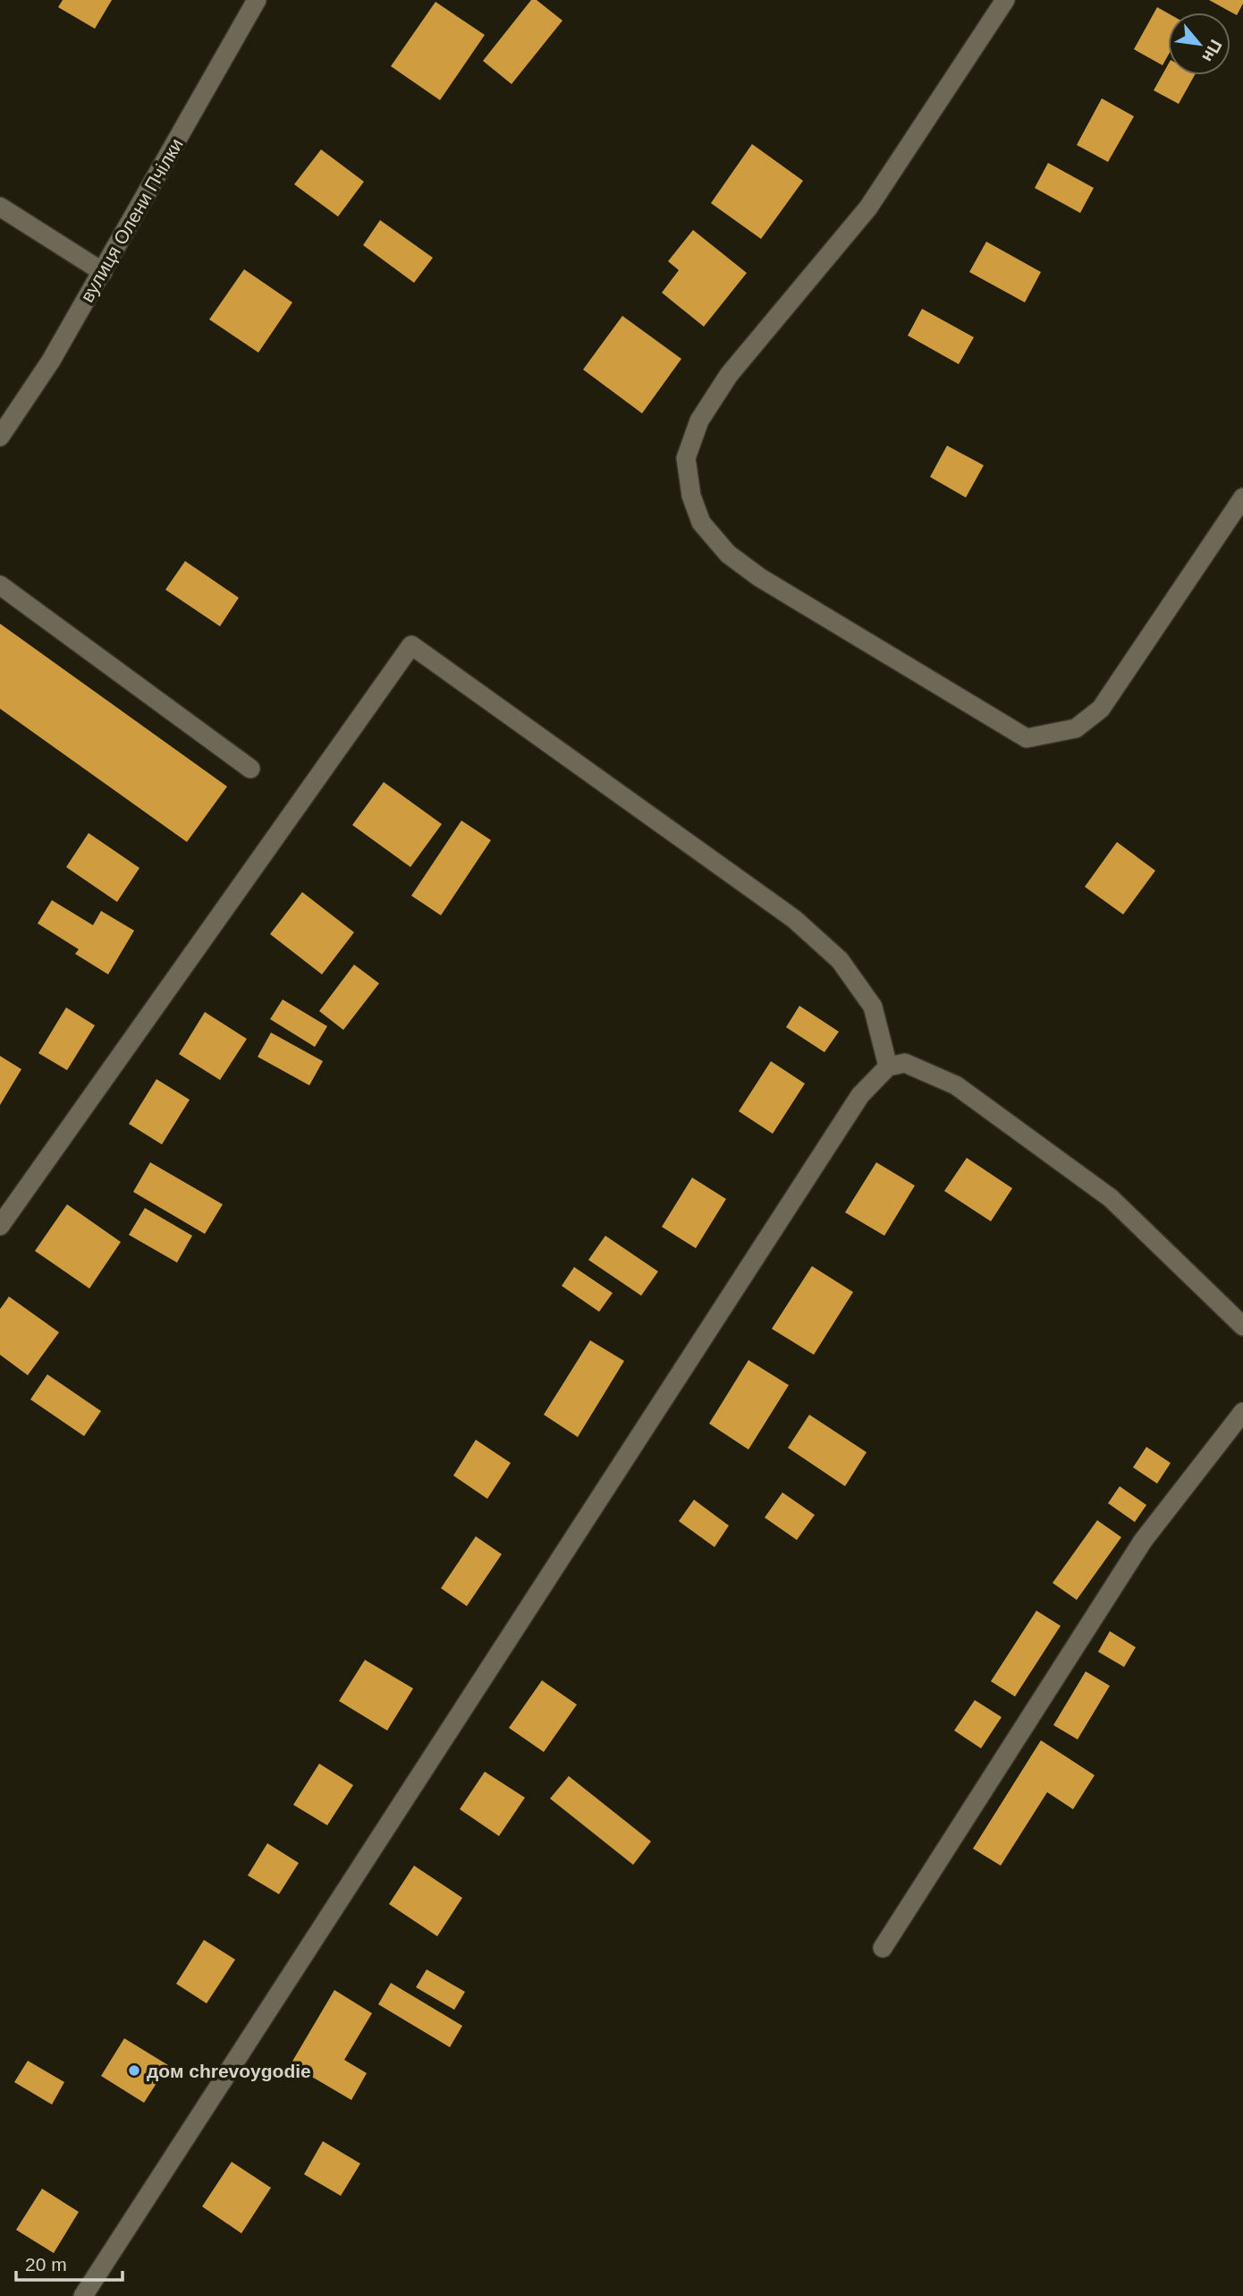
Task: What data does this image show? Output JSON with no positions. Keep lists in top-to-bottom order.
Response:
{
  "streets": {
    "street": ["вулиця Олени Пчілки"]
  },
  "places": ["дом chrevoygodie"],
  "scale_bar": "20 m",
  "north": "bottom right"
}
